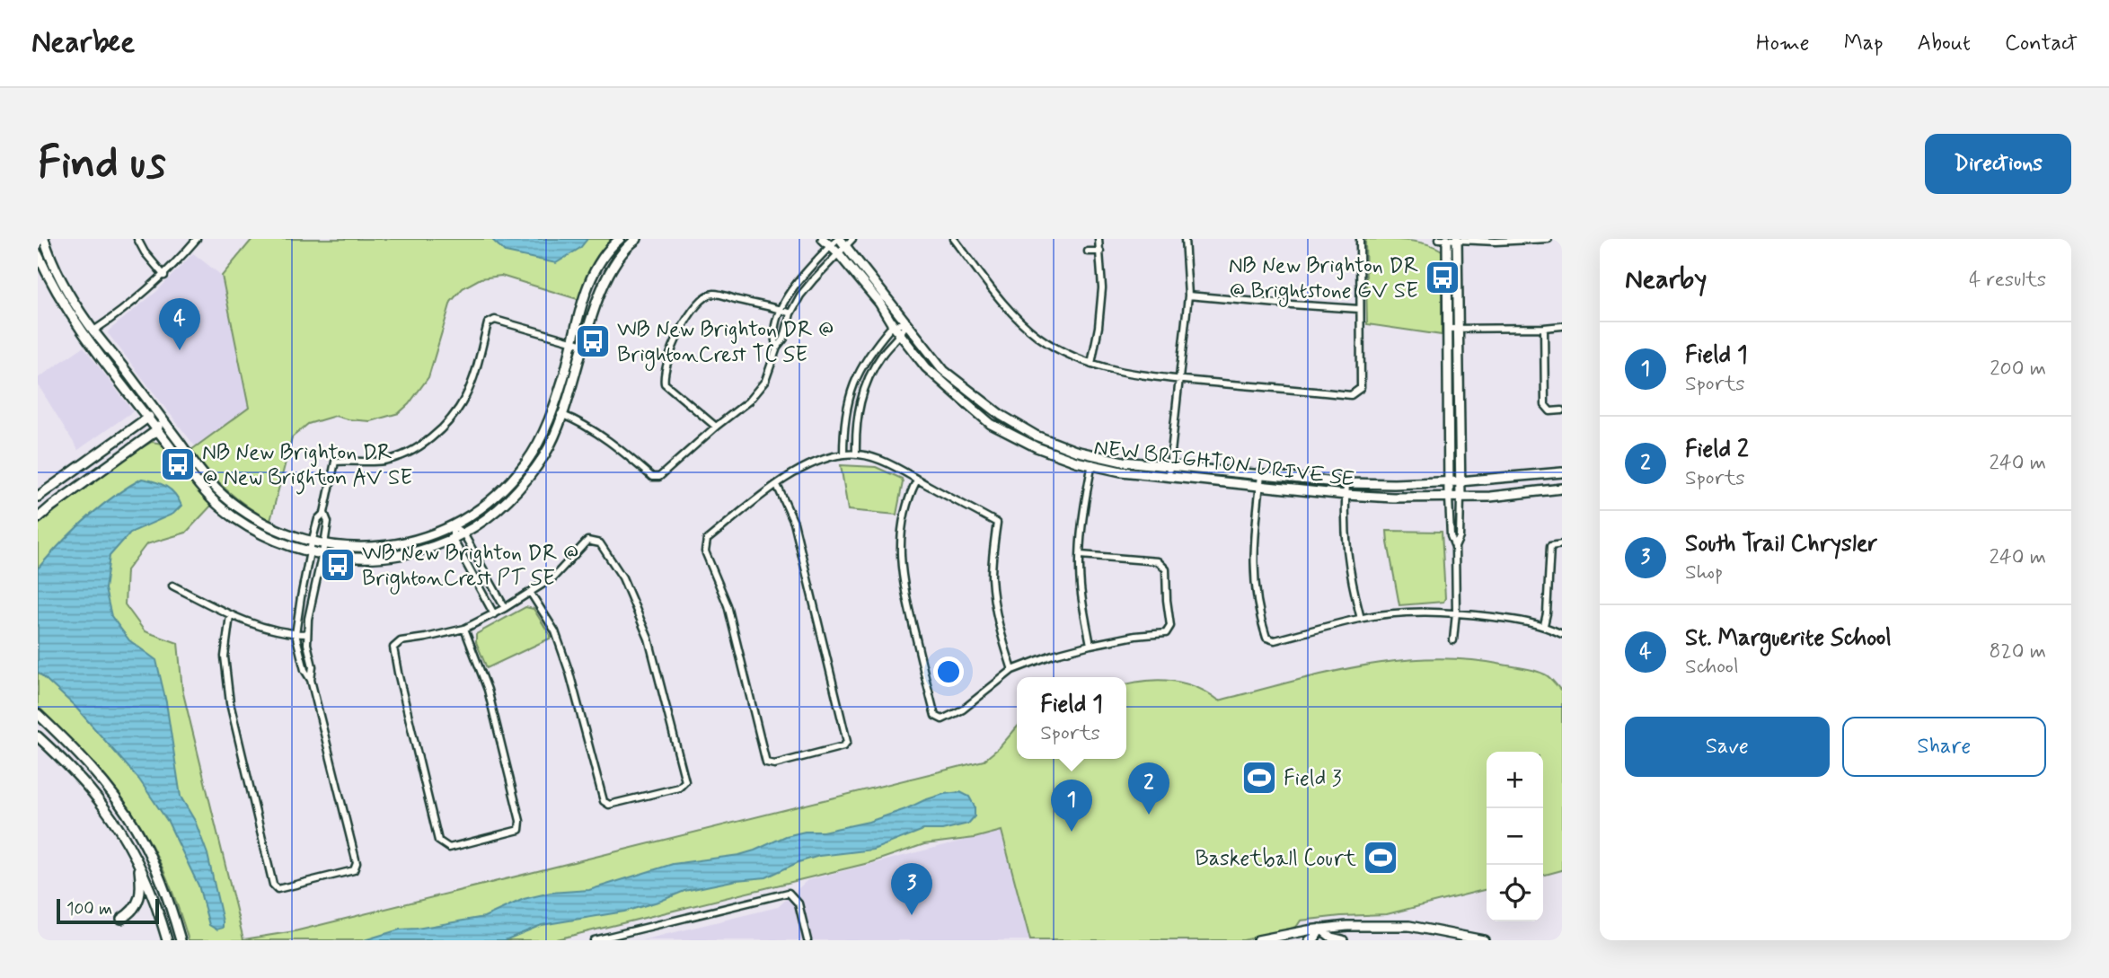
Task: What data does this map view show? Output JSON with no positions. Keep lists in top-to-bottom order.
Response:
{
  "streets": {
    "street": ["NEW BRIGHTON DRIVE SE"]
  },
  "places": {
    "bus stop": [
      "NB New Brighton DR @ Brightstone GV SE",
      "WB New Brighton DR @ BrightonCrest TC SE",
      "NB New Brighton DR @ New Brighton AV SE",
      "WB New Brighton DR @ BrightonCrest PT SE"
    ],
    "sports": ["Field 3", "Basketball Court"]
  },
  "scale_bar": "100 m",
  "page": {
    "header": "Nearbee",
    "nav": [
      "Home",
      "Map",
      "About",
      "Contact"
    ],
    "buttons": [
      "Directions",
      ["Save", "Share"]
    ],
    "title": "Find us",
    "heading": ["Nearby", "4 results"],
    "pins": [
      "4",
      "2",
      "1",
      "3"
    ],
    "list": [
      {
        "mark": "1",
        "name": "Field 1",
        "note": "Sports",
        "value": "200 m"
      },
      {
        "mark": "2",
        "name": "Field 2",
        "note": "Sports",
        "value": "240 m"
      },
      {
        "mark": "3",
        "name": "South Trail Chrysler",
        "note": "Shop",
        "value": "240 m"
      },
      {
        "mark": "4",
        "name": "St. Marguerite School",
        "note": "School",
        "value": "820 m"
      }
    ],
    "popup": ["Field 1", "Sports"],
    "map_buttons": ["+", "−"],
    "scale": "100 m"
  }
}
